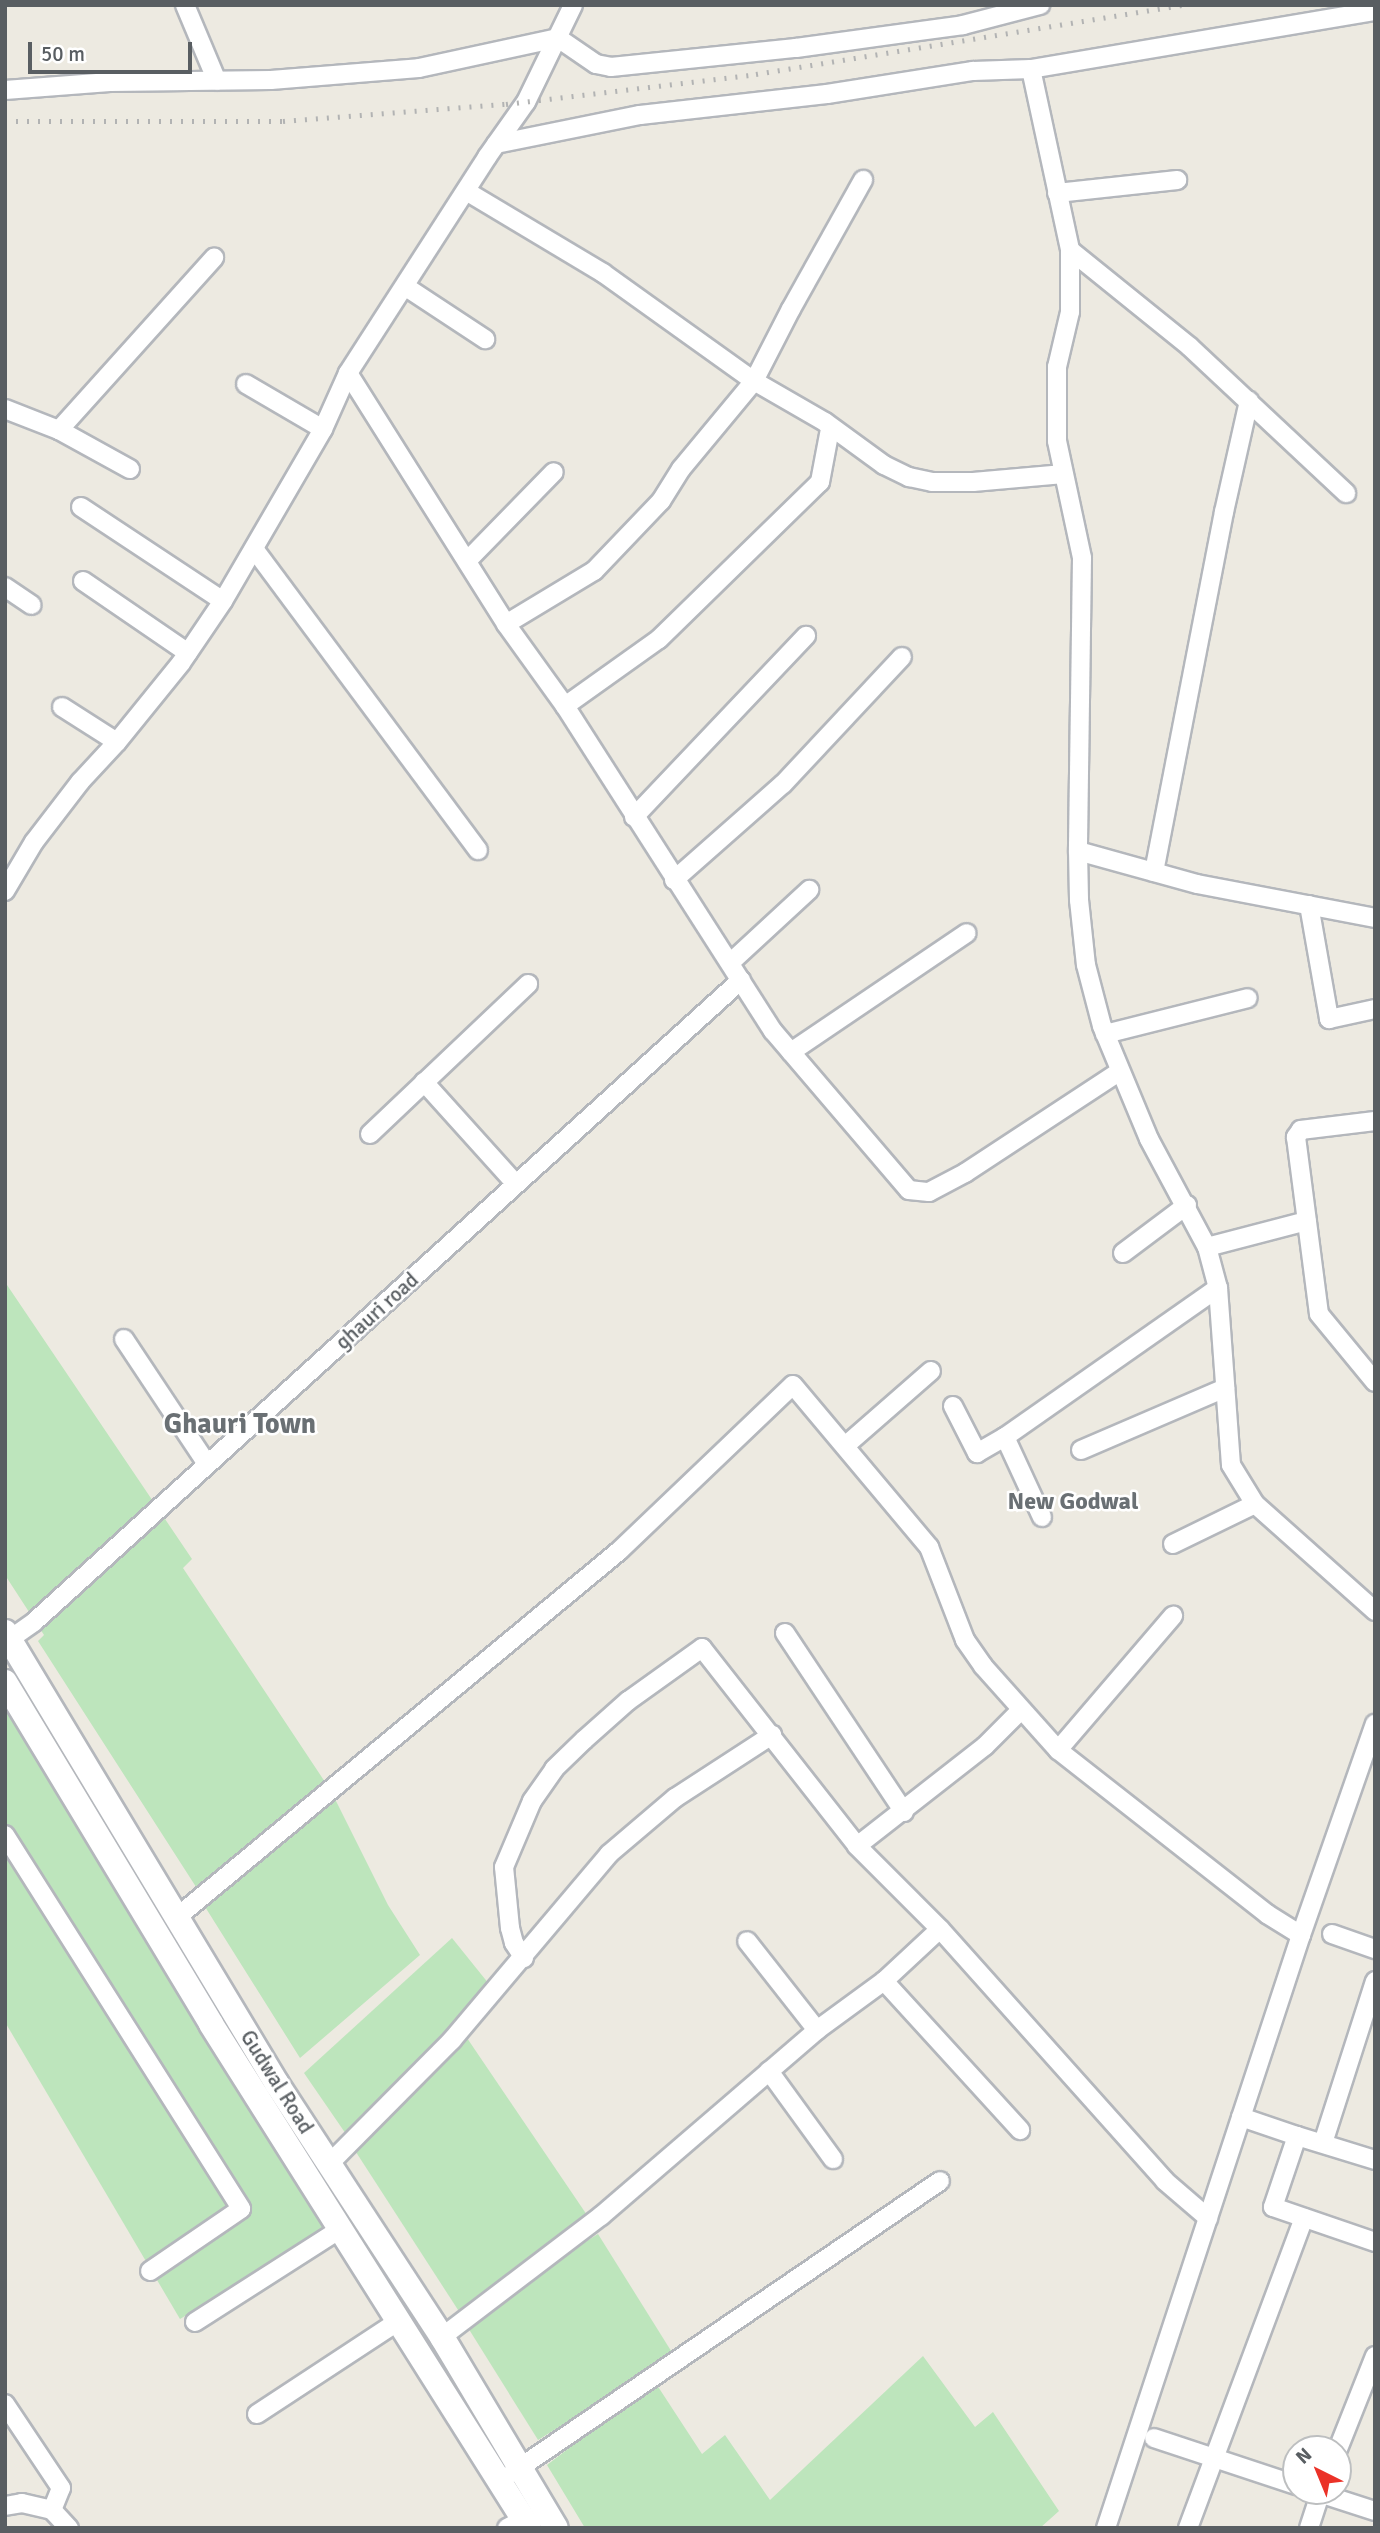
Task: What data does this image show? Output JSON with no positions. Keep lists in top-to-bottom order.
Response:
{
  "streets": {
    "main road": ["Gudwal Road"],
    "street": ["ghauri road"]
  },
  "crossings": [
    ["ghauri road", "Gudwal Road"]
  ],
  "districts": ["Ghauri Town", "New Godwal"],
  "scale_bar": "50 m",
  "north": "top left"
}
